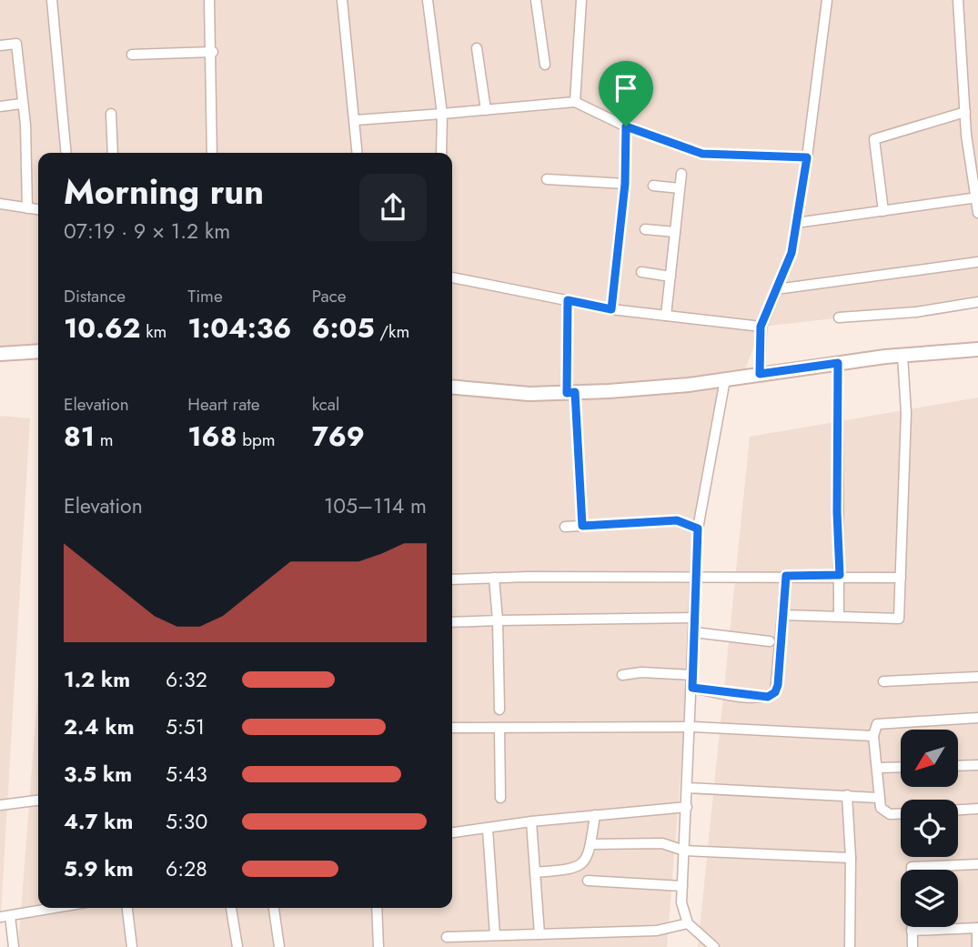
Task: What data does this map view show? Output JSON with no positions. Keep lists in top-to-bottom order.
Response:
{
  "north": "bottom left",
  "page": {
    "heading": ["Morning run", "07:19 · 9 × 1.2 km"],
    "stats": [
      ["Distance", "10.62 km"],
      ["Time", "1:04:36"],
      ["Pace", "6:05 /km"],
      ["Elevation", "81 m"],
      ["Heart rate", "168 bpm"],
      ["kcal", "769"]
    ],
    "chart": ["Elevation", "105–114 m"],
    "list": [
      {
        "name": "1.2 km",
        "note": "6:32"
      },
      {
        "name": "2.4 km",
        "note": "5:51"
      },
      {
        "name": "3.5 km",
        "note": "5:43"
      },
      {
        "name": "4.7 km",
        "note": "5:30"
      },
      {
        "name": "5.9 km",
        "note": "6:28"
      }
    ]
  }
}
